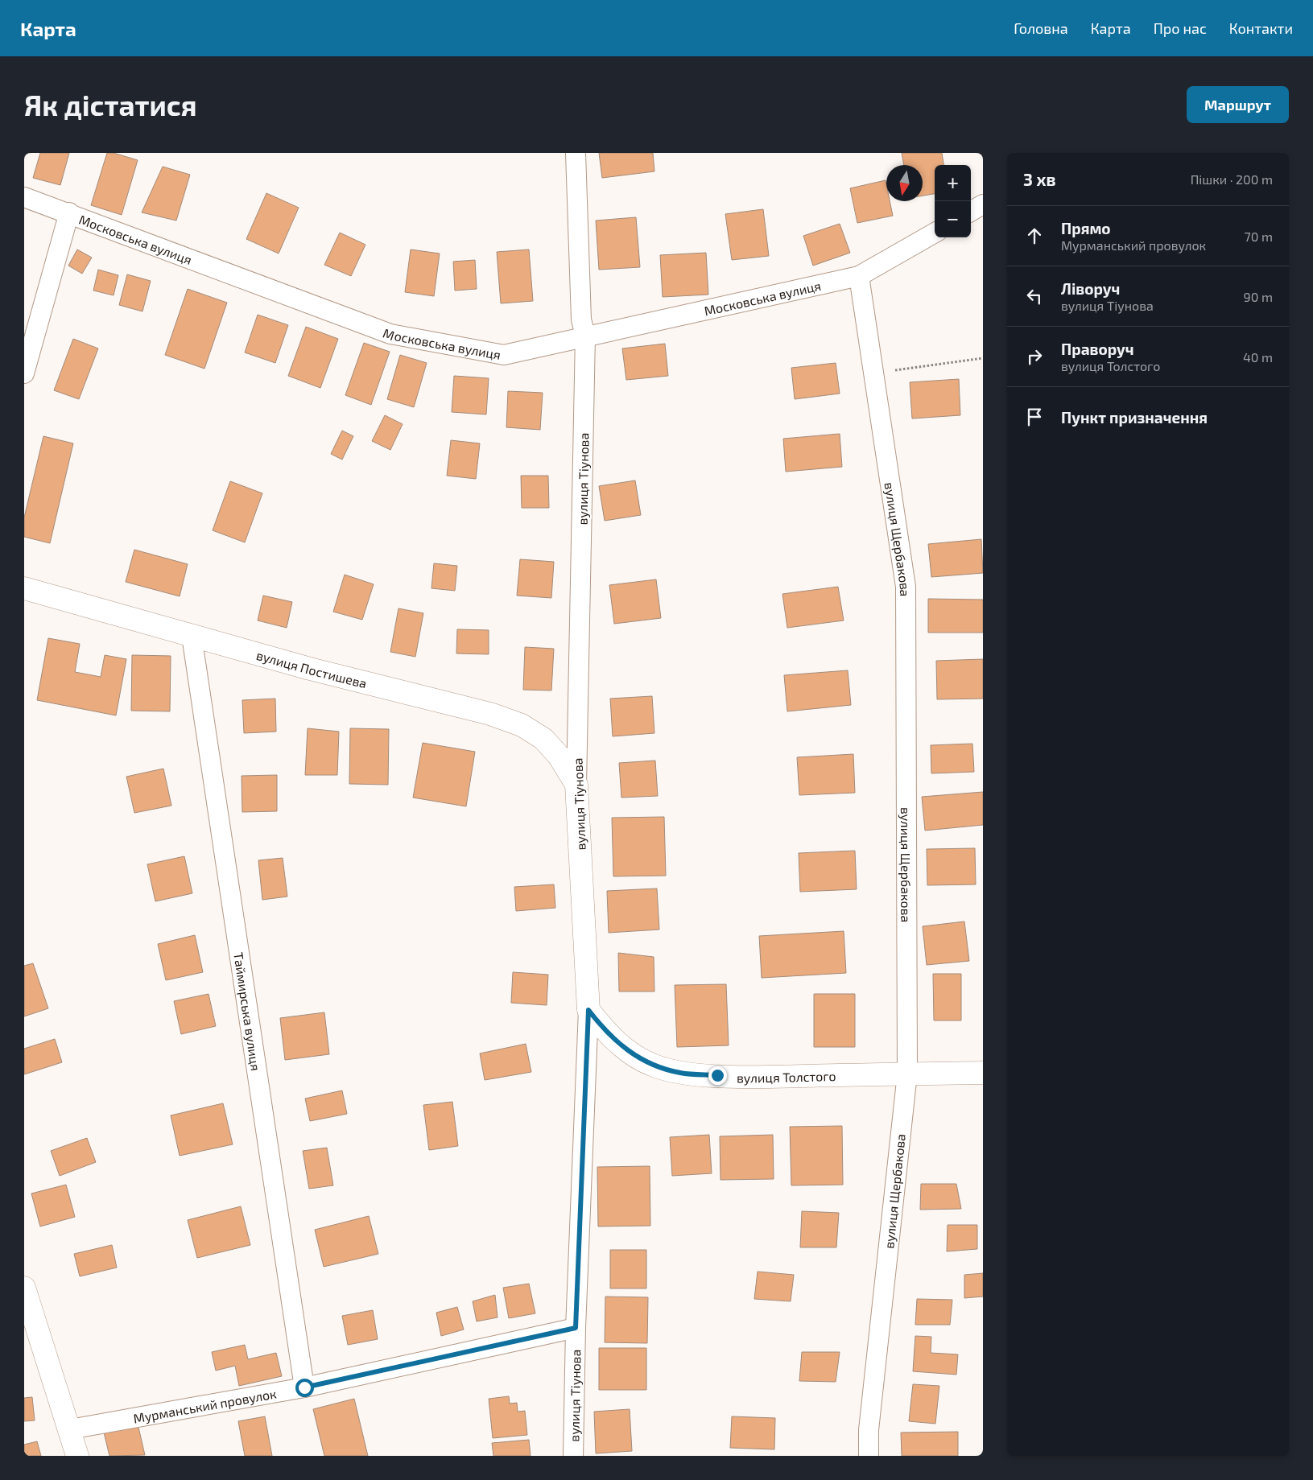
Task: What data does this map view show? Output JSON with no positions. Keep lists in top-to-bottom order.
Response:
{
  "streets": {
    "street": [
      "Московська вулиця",
      "вулиця Тіунова",
      "вулиця Щербакова",
      "вулиця Постишева",
      "Таймирська вулиця",
      "вулиця Толстого",
      "Мурманський провулок"
    ]
  },
  "crossings": [
    ["Московська вулиця", "вулиця Тіунова"],
    ["Московська вулиця", "вулиця Щербакова"],
    ["вулиця Тіунова", "вулиця Постишева"],
    ["вулиця Тіунова", "вулиця Толстого"],
    ["вулиця Тіунова", "Мурманський провулок"],
    ["вулиця Щербакова", "вулиця Толстого"],
    ["вулиця Постишева", "Таймирська вулиця"],
    ["Таймирська вулиця", "Мурманський провулок"]
  ],
  "north": "bottom",
  "page": {
    "header": "Карта",
    "nav": [
      "Головна",
      "Карта",
      "Про нас",
      "Контакти"
    ],
    "buttons": "Маршрут",
    "title": "Як дістатися",
    "heading": ["3 хв", "Пішки · 200 m"],
    "map_buttons": ["+", "−"],
    "list": [
      ["Прямо", "Мурманський провулок", "70 m"],
      ["Ліворуч", "вулиця Тіунова", "90 m"],
      ["Праворуч", "вулиця Толстого", "40 m"],
      "Пункт призначення"
    ]
  }
}
